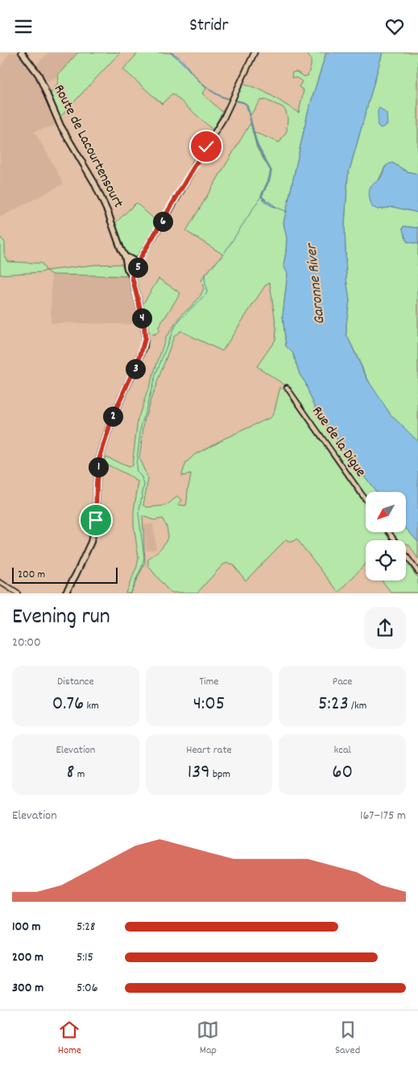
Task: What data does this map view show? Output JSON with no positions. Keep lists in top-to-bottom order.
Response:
{
  "streets": {
    "main road": ["Route de Lacourtensourt"],
    "street": ["Rue de la Digue"]
  },
  "water": ["Garonne River"],
  "scale_bar": "200 m",
  "north": "bottom left",
  "page": {
    "header": "Stridr",
    "pins": [
      "6",
      "5",
      "4",
      "3",
      "2",
      "1"
    ],
    "scale": "200 m",
    "heading": ["Evening run", "20:00"],
    "stats": [
      ["Distance", "0.76 km"],
      ["Time", "4:05"],
      ["Pace", "5:23 /km"],
      ["Elevation", "8 m"],
      ["Heart rate", "139 bpm"],
      ["kcal", "60"]
    ],
    "chart": ["Elevation", "167–175 m"],
    "list": [
      {
        "name": "100 m",
        "note": "5:28"
      },
      {
        "name": "200 m",
        "note": "5:15"
      },
      {
        "name": "300 m",
        "note": "5:06"
      }
    ],
    "tabs": ["Home", "Map", "Saved"]
  }
}
